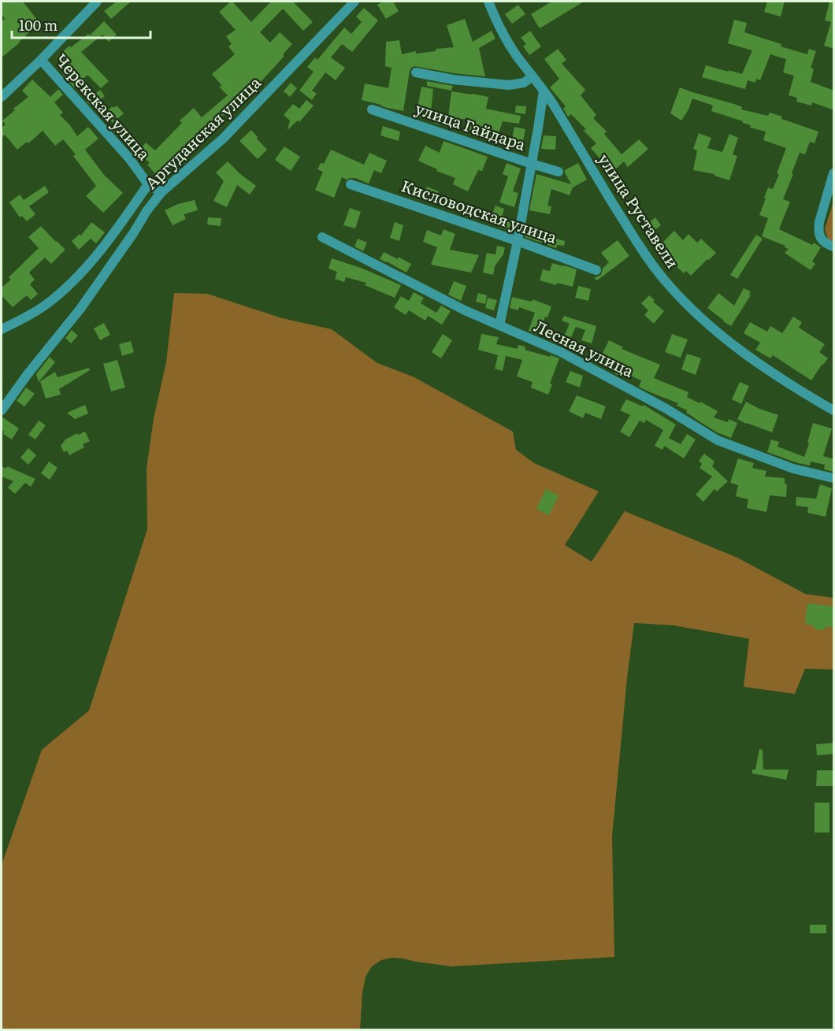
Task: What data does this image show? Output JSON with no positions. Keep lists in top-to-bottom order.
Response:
{
  "streets": {
    "street": [
      "Черекская улица",
      "улица Гайдара",
      "Аргуданская улица",
      "улица Руставели",
      "Кисловодская улица",
      "Лесная улица"
    ]
  },
  "crossings": [
    ["Черекская улица", "Аргуданская улица"]
  ],
  "scale_bar": "100 m"
}
